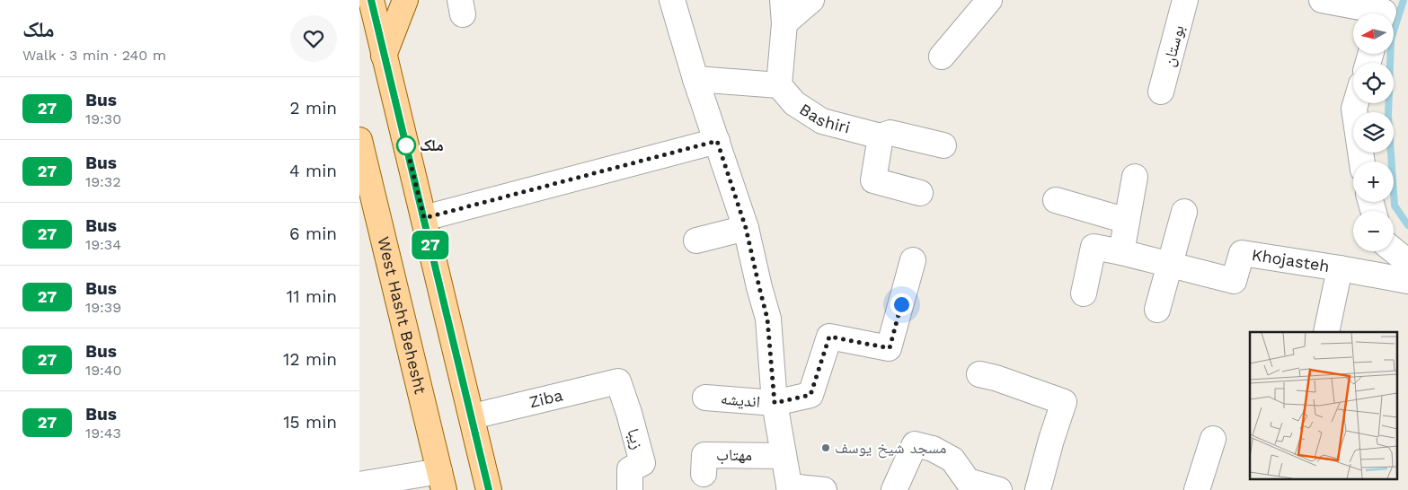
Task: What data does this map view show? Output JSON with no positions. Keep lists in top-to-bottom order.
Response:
{
  "streets": {
    "main road": ["West Hasht Behesht"],
    "street": [
      "بوستان",
      "Bashiri",
      "Khojasteh",
      "Ziba",
      "اندیشه",
      "مهتاب"
    ]
  },
  "places": ["ملک", "مسجد شیخ یوسف"],
  "lines": ["bus line 27"],
  "north": "left",
  "page": {
    "heading": ["ملک", "Walk · 3 min · 240 m"],
    "on_map": "27",
    "map_buttons": ["+", "−"],
    "list": [
      {
        "mark": "27",
        "name": "Bus",
        "note": "19:30",
        "value": "2 min"
      },
      {
        "mark": "27",
        "name": "Bus",
        "note": "19:32",
        "value": "4 min"
      },
      {
        "mark": "27",
        "name": "Bus",
        "note": "19:34",
        "value": "6 min"
      },
      {
        "mark": "27",
        "name": "Bus",
        "note": "19:39",
        "value": "11 min"
      },
      {
        "mark": "27",
        "name": "Bus",
        "note": "19:40",
        "value": "12 min"
      },
      {
        "mark": "27",
        "name": "Bus",
        "note": "19:43",
        "value": "15 min"
      }
    ]
  }
}
